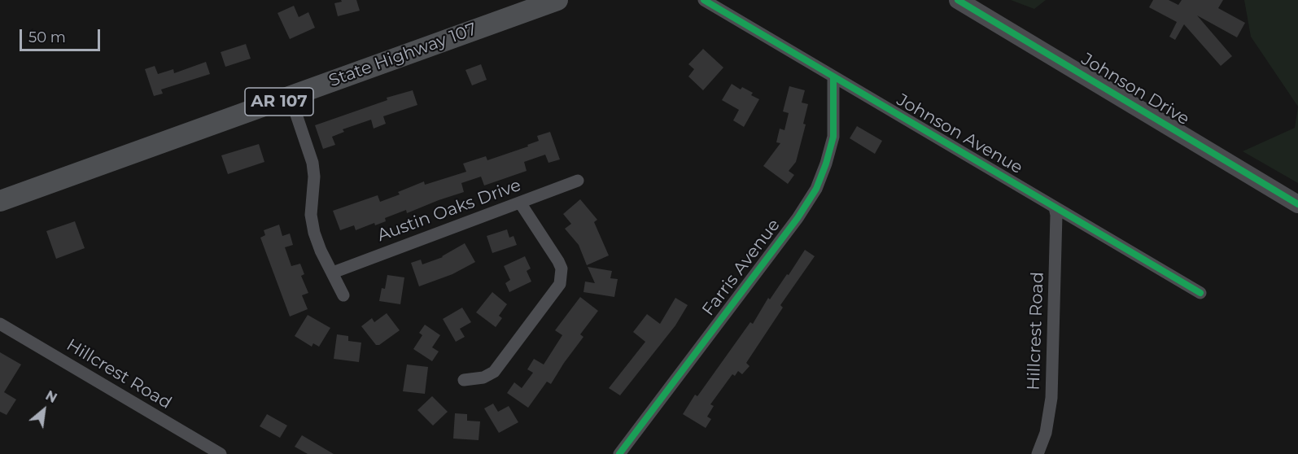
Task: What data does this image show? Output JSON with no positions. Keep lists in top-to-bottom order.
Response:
{
  "streets": {
    "main road": ["State Highway 107", "AR 107"],
    "street": [
      "Johnson Drive",
      "Johnson Avenue",
      "Austin Oaks Drive",
      "Farris Avenue",
      "Hillcrest Road"
    ]
  },
  "crossings": [
    ["Johnson Avenue", "Farris Avenue"],
    ["Johnson Avenue", "Hillcrest Road"]
  ],
  "scale_bar": "50 m",
  "north": "top right"
}
